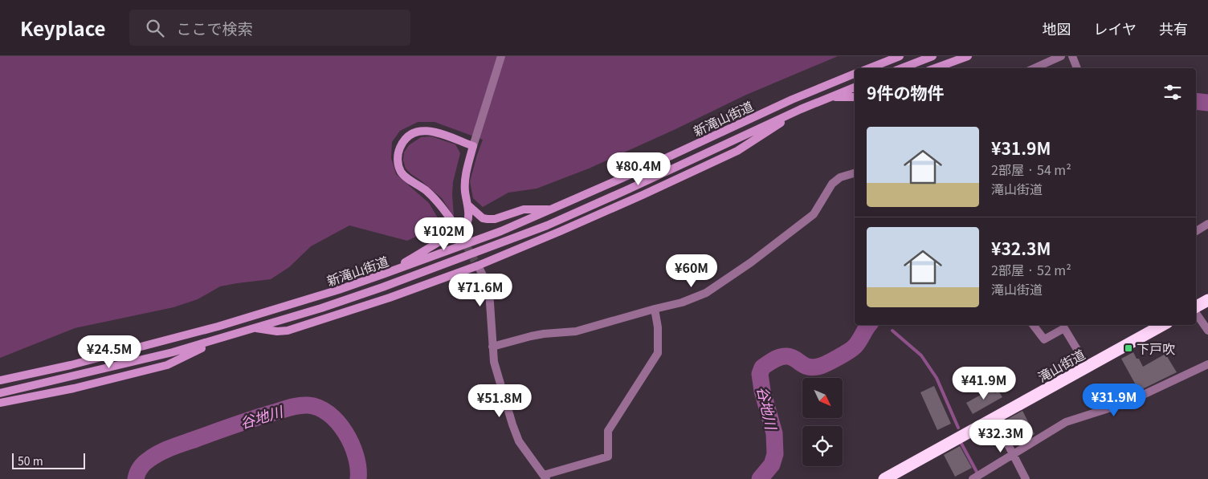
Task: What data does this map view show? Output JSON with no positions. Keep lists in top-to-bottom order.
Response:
{
  "streets": {
    "highway": ["滝山街道"],
    "main road": ["新滝山街道"]
  },
  "water": ["谷地川"],
  "places": {
    "transit": ["下戸吹"]
  },
  "scale_bar": "50 m",
  "north": "bottom right",
  "page": {
    "header": "Keyplace",
    "search": "ここで検索",
    "nav": ["地図", "レイヤ", "共有"],
    "heading": "9件の物件",
    "list": [
      {
        "name": "¥31.9M",
        "note": "2部屋 · 54 m² · 滝山街道"
      },
      {
        "name": "¥32.3M",
        "note": "2部屋 · 52 m² · 滝山街道"
      }
    ],
    "price": [
      "¥80.4M",
      "¥102M",
      "¥60M",
      "¥71.6M",
      "¥24.5M",
      "¥41.9M",
      "¥31.9M",
      "¥51.8M",
      "¥32.3M"
    ],
    "scale": "50 m"
  }
}
